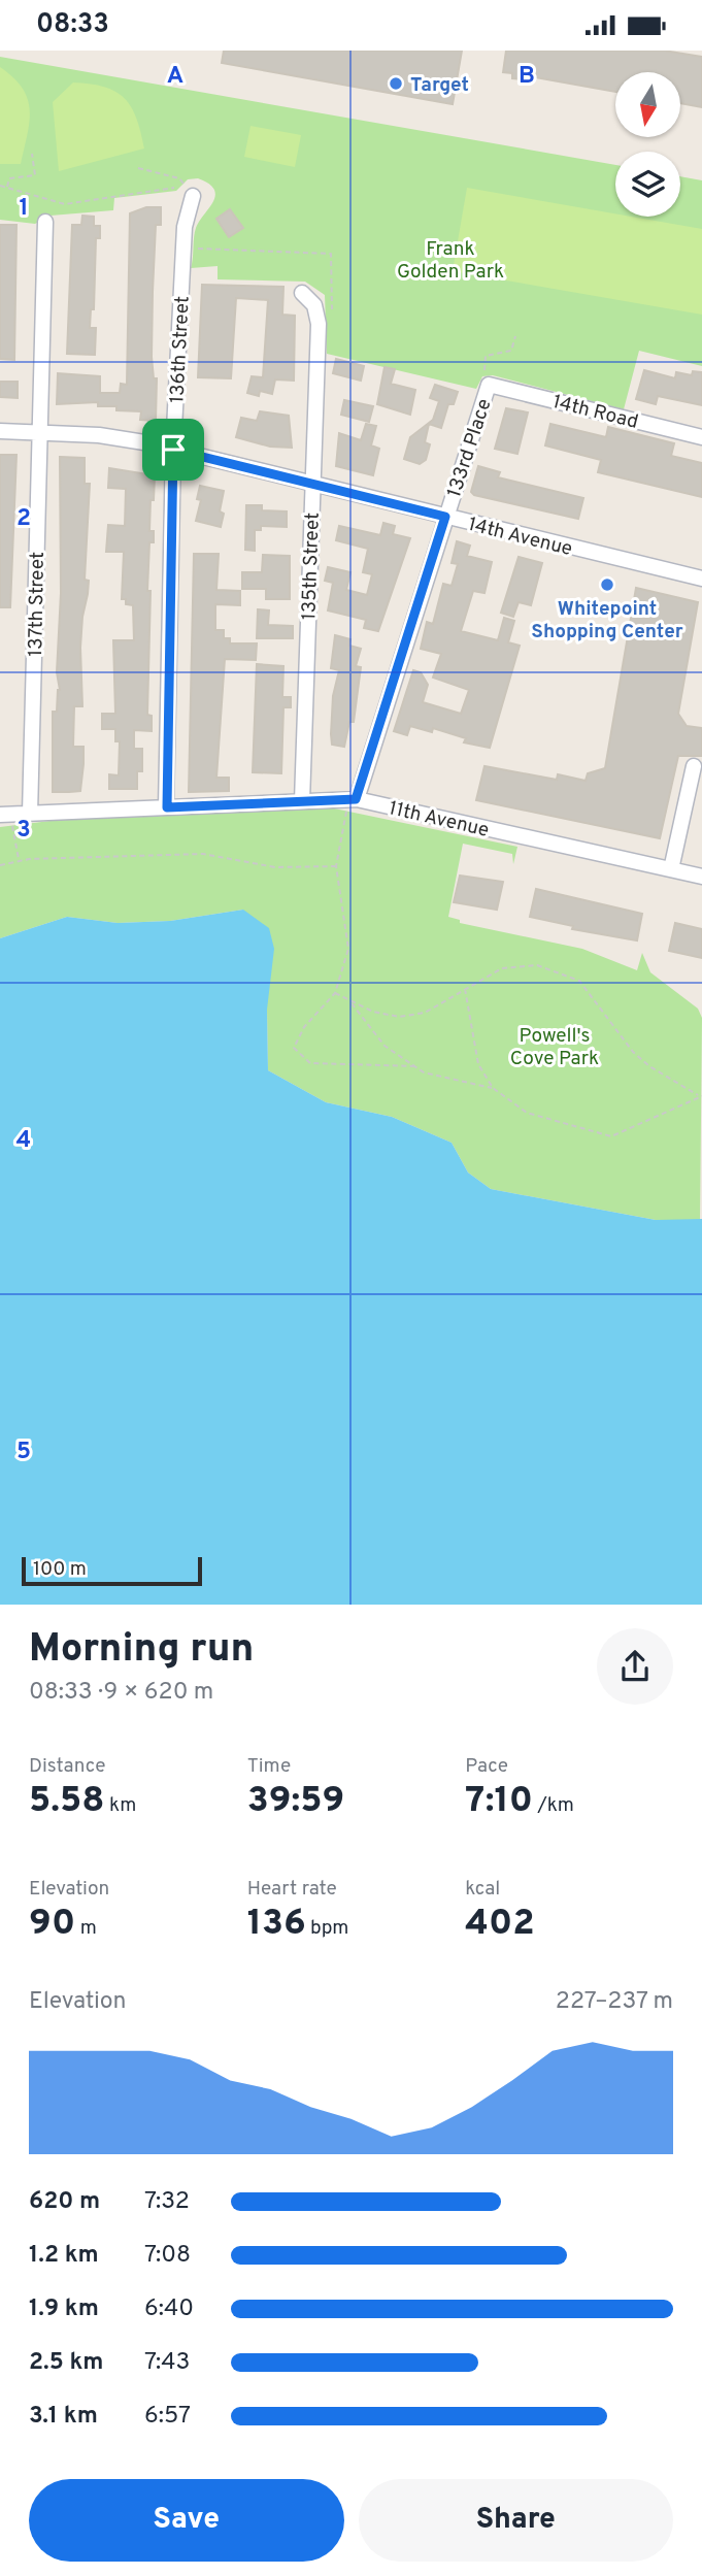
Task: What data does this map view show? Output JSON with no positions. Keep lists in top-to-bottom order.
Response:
{
  "streets": {
    "street": [
      "136th Street",
      "14th Road",
      "133rd Place",
      "14th Avenue",
      "135th Street",
      "137th Street",
      "11th Avenue"
    ]
  },
  "crossings": [
    ["136th Street", "14th Avenue"],
    ["136th Street", "11th Avenue"],
    ["14th Road", "133rd Place"],
    ["133rd Place", "14th Avenue"],
    ["133rd Place", "11th Avenue"],
    ["14th Avenue", "135th Street"],
    ["14th Avenue", "137th Street"],
    ["135th Street", "11th Avenue"],
    ["137th Street", "11th Avenue"]
  ],
  "parks": ["Frank Golden Park", "Powell's Cove Park"],
  "places": ["Target", "Whitepoint Shopping Center"],
  "scale_bar": "100 m",
  "north": "bottom",
  "page": {
    "status": "08:33",
    "scale": "100 m",
    "heading": ["Morning run", "08:33 · 9 × 620 m"],
    "stats": [
      ["Distance", "5.58 km"],
      ["Time", "39:59"],
      ["Pace", "7:10 /km"],
      ["Elevation", "90 m"],
      ["Heart rate", "136 bpm"],
      ["kcal", "402"]
    ],
    "chart": ["Elevation", "227–237 m"],
    "list": [
      {
        "name": "620 m",
        "note": "7:32"
      },
      {
        "name": "1.2 km",
        "note": "7:08"
      },
      {
        "name": "1.9 km",
        "note": "6:40"
      },
      {
        "name": "2.5 km",
        "note": "7:43"
      },
      {
        "name": "3.1 km",
        "note": "6:57"
      }
    ],
    "buttons": ["Save", "Share"]
  },
  "grid": {
    "columns": ["A", "B"],
    "rows": [
      "1",
      "2",
      "3",
      "4",
      "5"
    ]
  }
}
